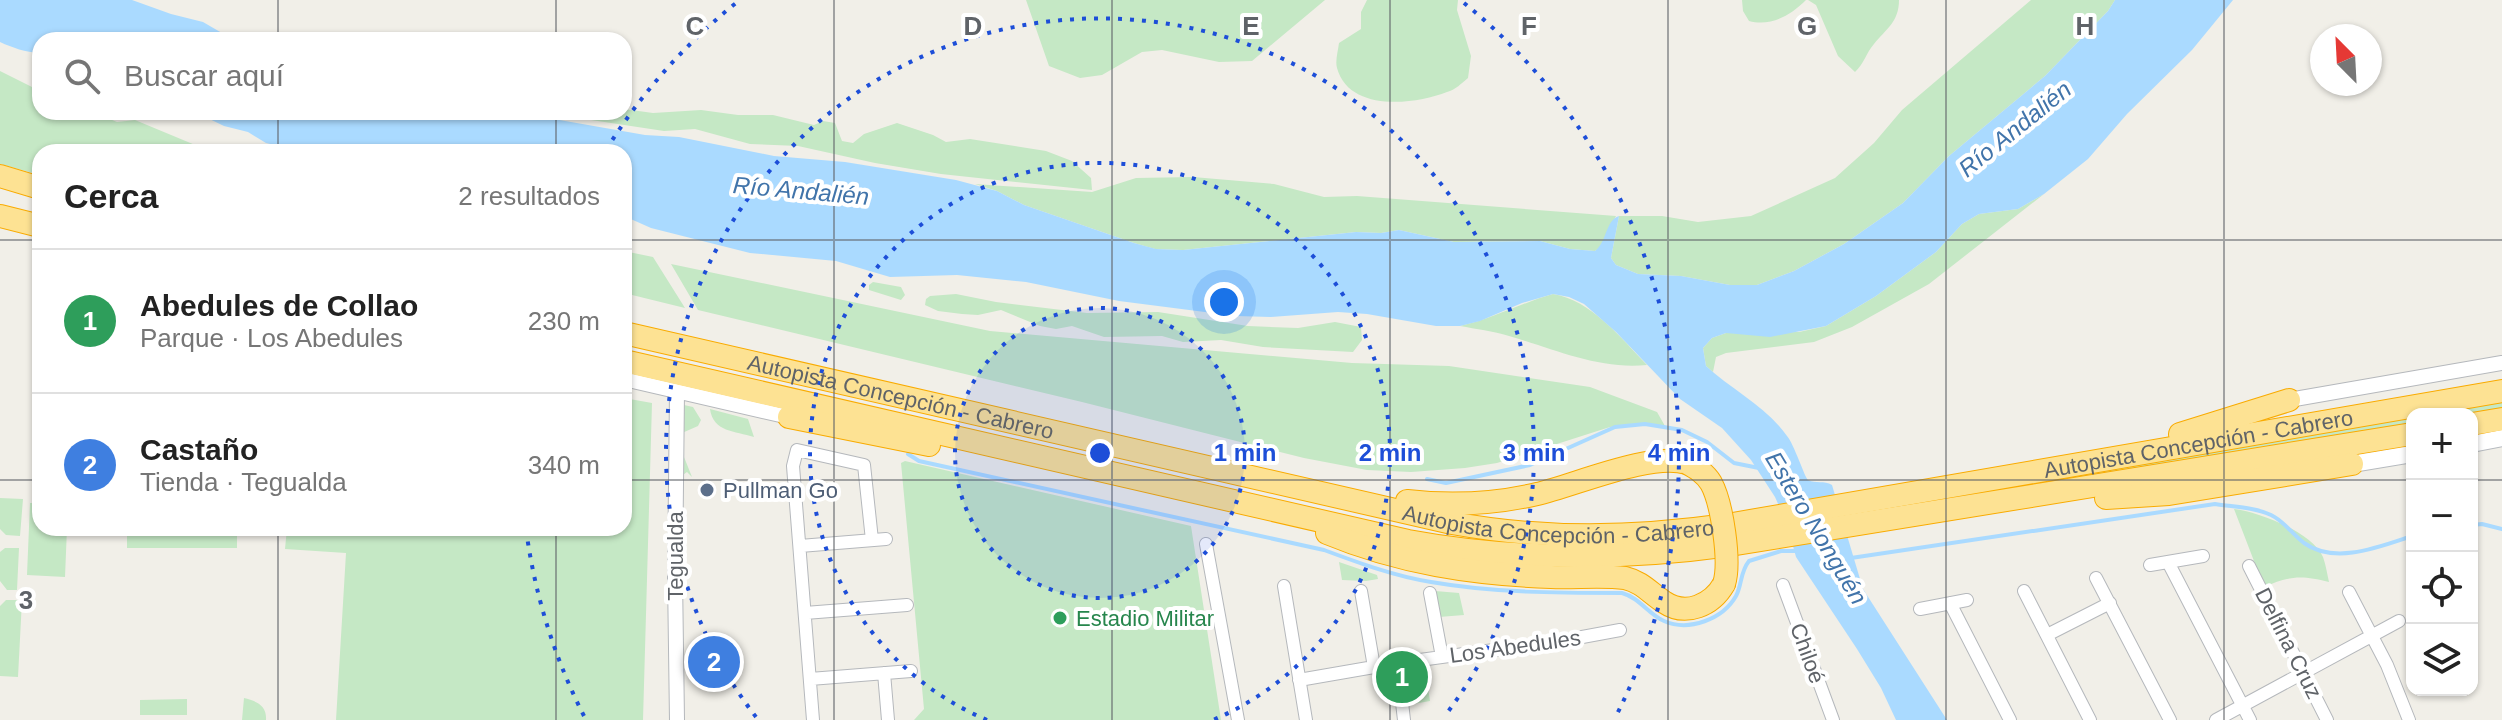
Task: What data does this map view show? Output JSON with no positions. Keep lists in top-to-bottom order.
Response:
{
  "streets": {
    "highway": ["Autopista Concepción - Cabrero"],
    "street": [
      "Tegualda",
      "Delfina Cruz",
      "Los Abedules",
      "Chiloé"
    ]
  },
  "water": ["Río Andalién", "Estero Nonguén"],
  "places": ["Pullman Go", "Estadio Militar"],
  "north": "top left",
  "page": {
    "search": "Buscar aquí",
    "heading": ["Cerca", "2 resultados"],
    "list": [
      {
        "mark": "1",
        "name": "Abedules de Collao",
        "note": "Parque · Los Abedules",
        "value": "230 m"
      },
      {
        "mark": "2",
        "name": "Castaño",
        "note": "Tienda · Tegualda",
        "value": "340 m"
      }
    ],
    "map_buttons": ["+", "−"],
    "pins": ["2", "1"]
  },
  "grid": {
    "columns": [
      "C",
      "D",
      "E",
      "F",
      "G",
      "H"
    ],
    "rows": ["3"]
  },
  "rings": [
    "1 min",
    "2 min",
    "3 min",
    "4 min"
  ]
}
